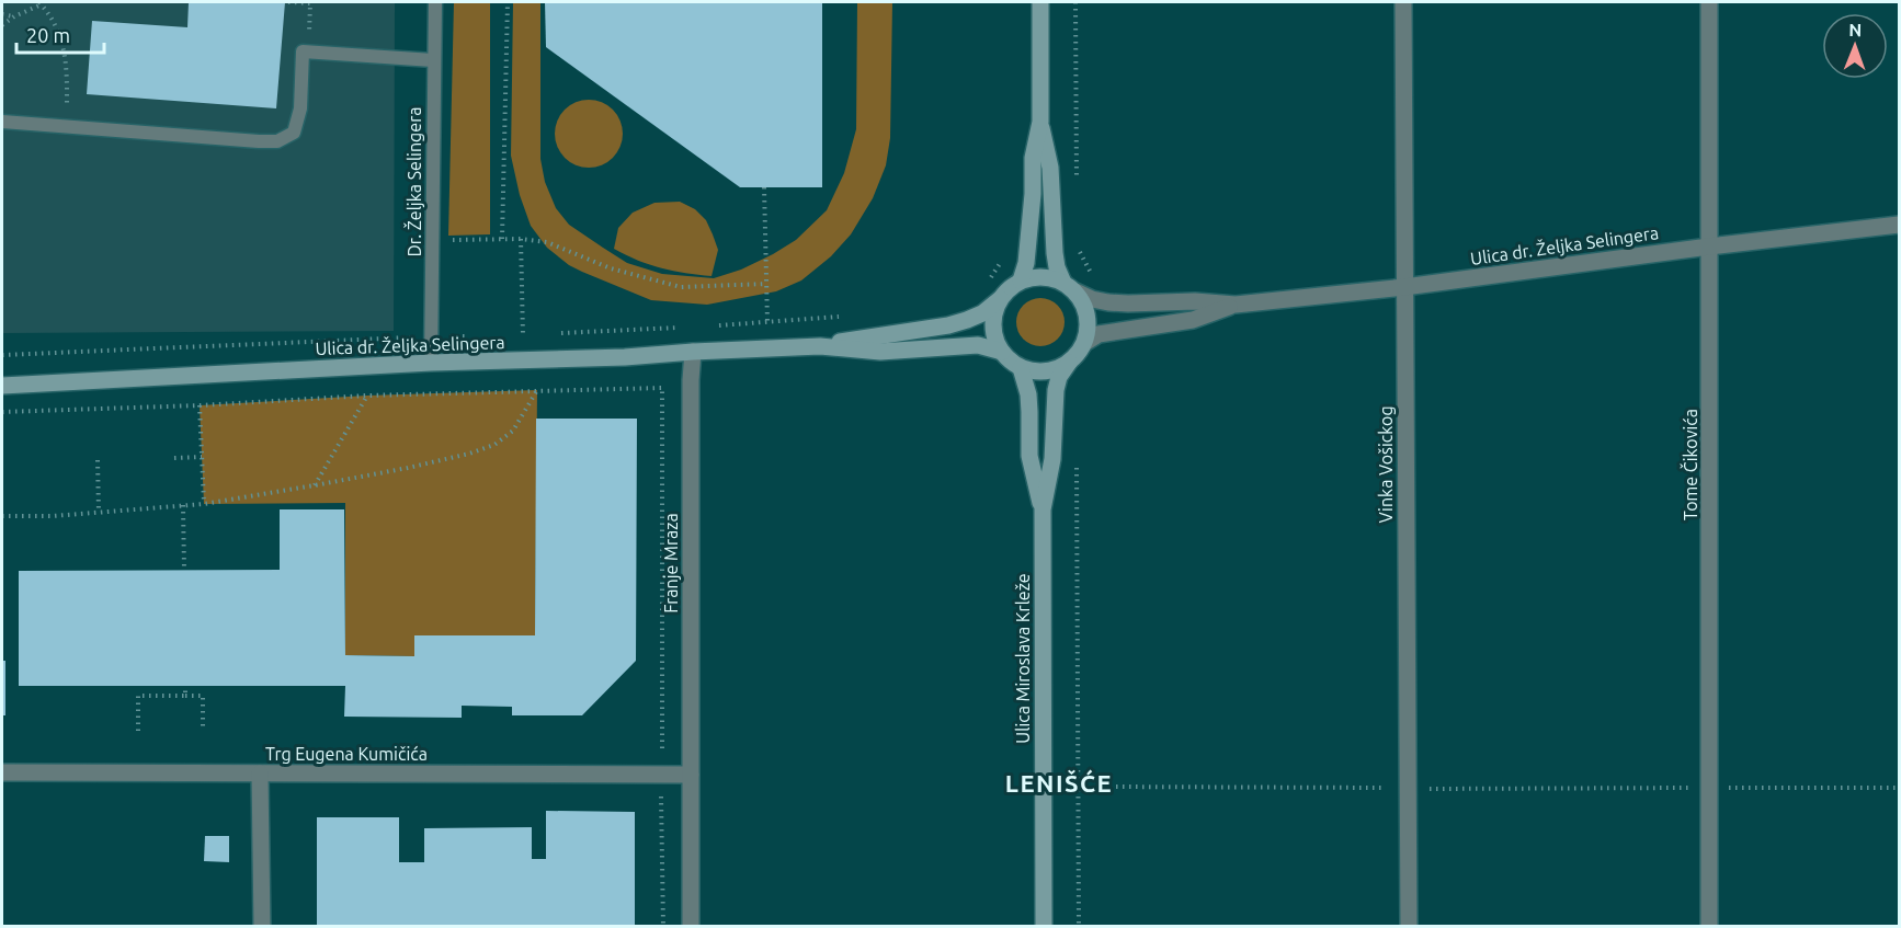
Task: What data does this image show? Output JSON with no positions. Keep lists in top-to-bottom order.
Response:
{
  "streets": {
    "street": [
      "Ulica dr. Željka Selingera",
      "Vinka Vošickog",
      "Tome Čikovića",
      "Franje Mraza",
      "Ulica Miroslava Krleže",
      "Trg Eugena Kumičića"
    ],
    "lane": ["Dr. Željka Selingera"]
  },
  "crossings": [
    ["Dr. Željka Selingera", "Ulica dr. Željka Selingera"],
    ["Ulica dr. Željka Selingera", "Vinka Vošickog"],
    ["Ulica dr. Željka Selingera", "Tome Čikovića"],
    ["Ulica dr. Željka Selingera", "Franje Mraza"],
    ["Ulica dr. Željka Selingera", "Ulica Miroslava Krleže"],
    ["Franje Mraza", "Trg Eugena Kumičića"]
  ],
  "districts": ["LENIŠĆE"],
  "scale_bar": "20 m",
  "north": "top"
}
